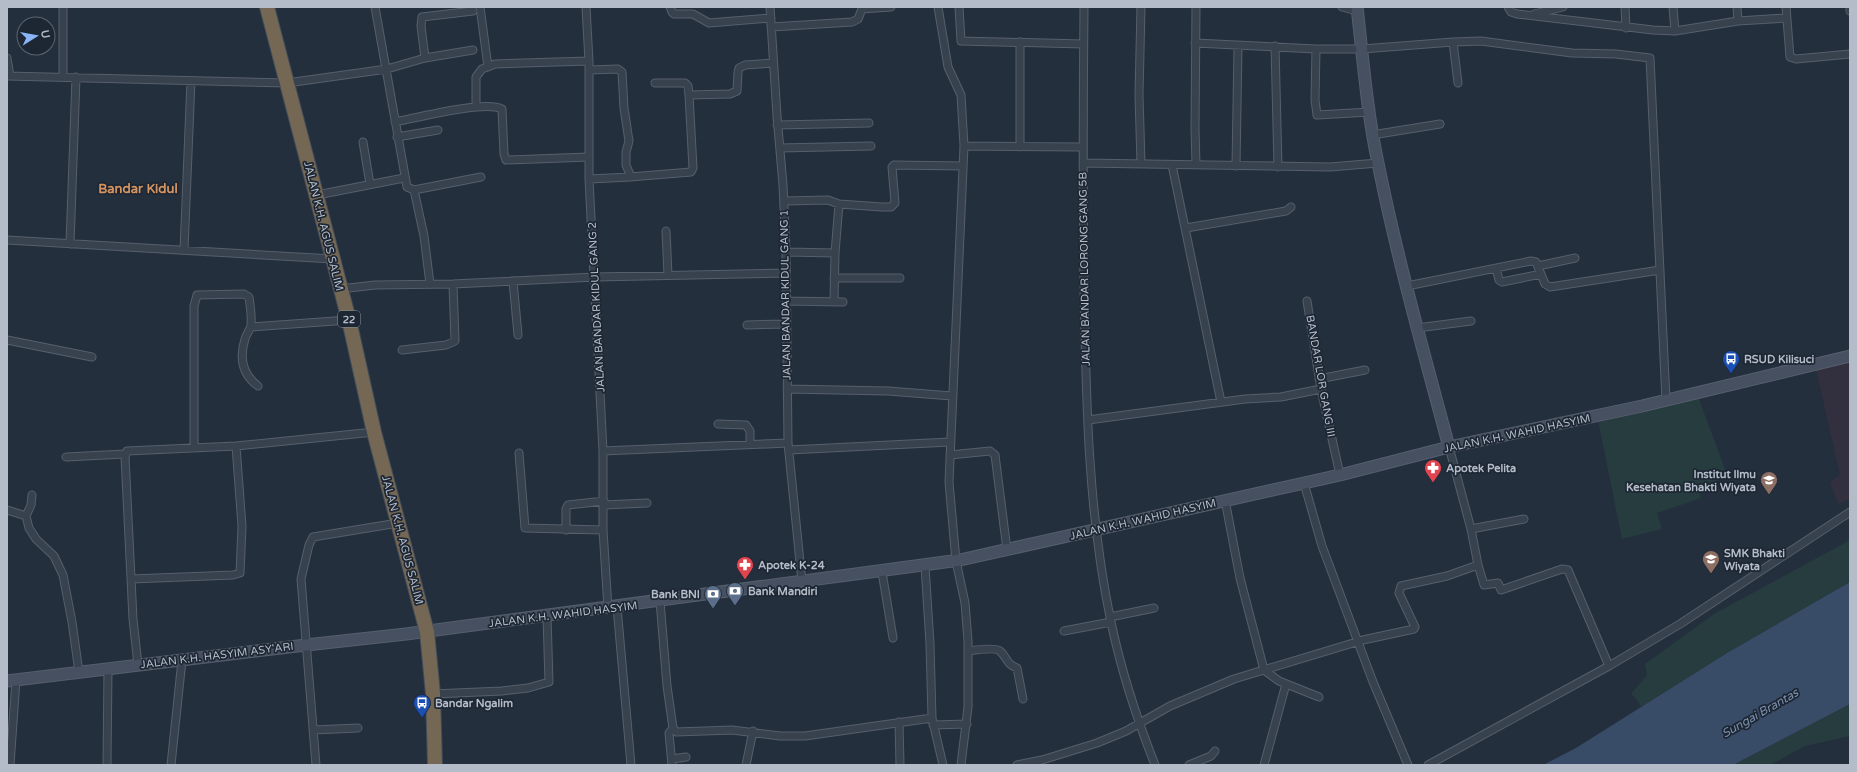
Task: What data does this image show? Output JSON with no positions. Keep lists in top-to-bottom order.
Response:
{
  "streets": {
    "highway": ["JALAN K.H. AGUS SALIM", "22"],
    "main road": ["JALAN K.H. WAHID HASYIM", "JALAN K.H. HASYIM ASY'ARI"],
    "street": [
      "JALAN BANDAR LORONG GANG 5B",
      "JALAN BANDAR KIDUL GANG 1",
      "JALAN BANDAR KIDUL GANG 2",
      "BANDAR LOR GANG III"
    ]
  },
  "crossings": [
    ["JALAN K.H. AGUS SALIM", "22"],
    ["JALAN K.H. AGUS SALIM", "JALAN K.H. WAHID HASYIM"],
    ["JALAN K.H. AGUS SALIM", "JALAN K.H. HASYIM ASY'ARI"],
    ["JALAN BANDAR LORONG GANG 5B", "JALAN K.H. WAHID HASYIM"],
    ["JALAN BANDAR KIDUL GANG 1", "JALAN K.H. WAHID HASYIM"],
    ["JALAN BANDAR KIDUL GANG 2", "JALAN K.H. WAHID HASYIM"],
    ["22", "JALAN K.H. WAHID HASYIM"],
    ["22", "JALAN K.H. HASYIM ASY'ARI"],
    ["BANDAR LOR GANG III", "JALAN K.H. WAHID HASYIM"],
    ["JALAN K.H. WAHID HASYIM", "JALAN K.H. HASYIM ASY'ARI"]
  ],
  "districts": ["Bandar Kidul"],
  "water": ["Sungai Brantas"],
  "places": {
    "bus stop": ["RSUD Kilisuci", "Bandar Ngalim"],
    "pharmacy": ["Apotek Pelita", "Apotek K-24"],
    "school or university": ["Institut Ilmu Kesehatan Bhakti Wiyata", "SMK Bhakti Wiyata"],
    "bank": ["Bank Mandiri", "Bank BNI"]
  },
  "north": "right"
}
